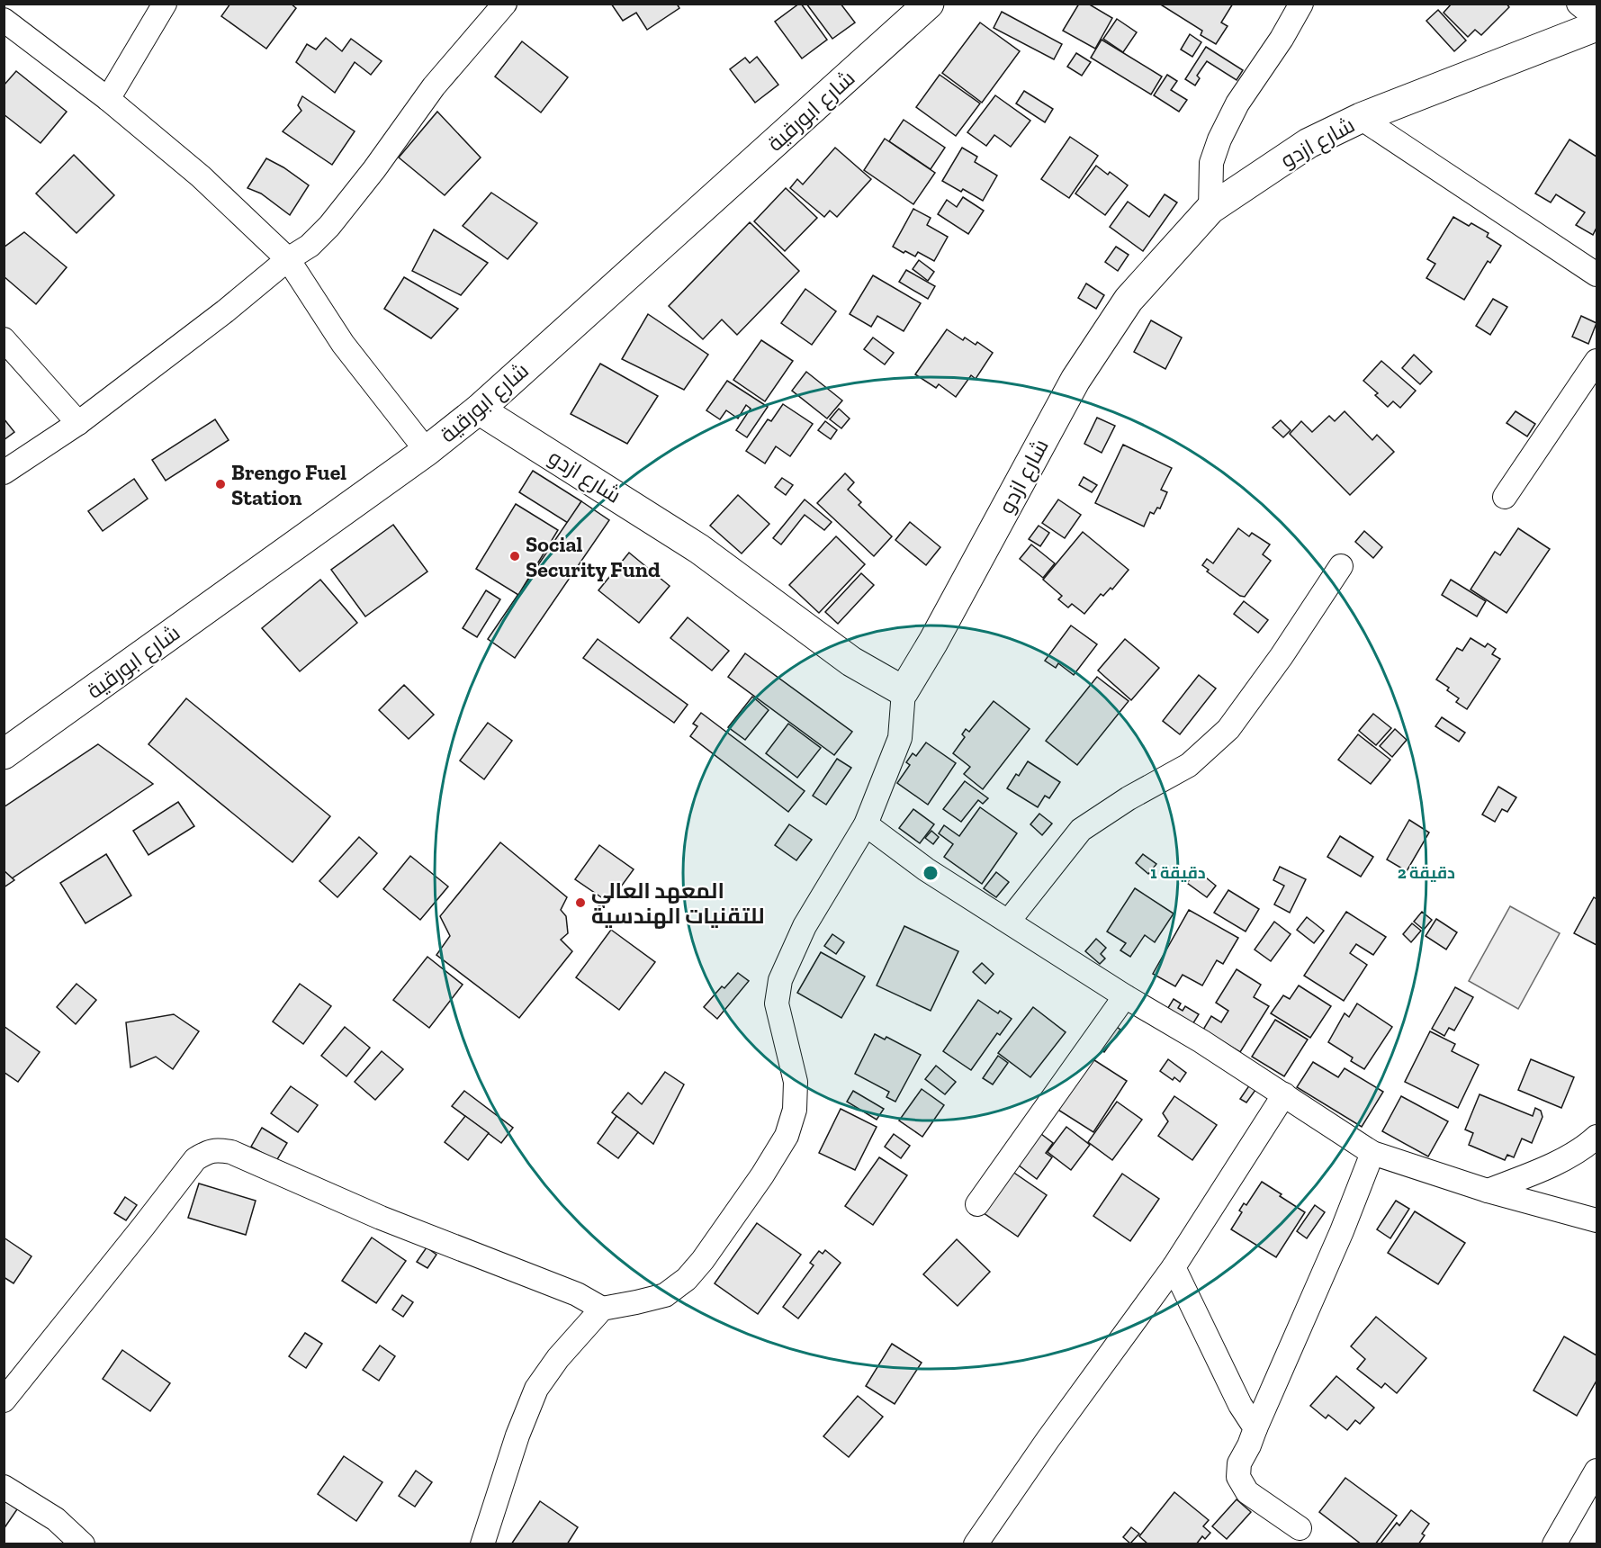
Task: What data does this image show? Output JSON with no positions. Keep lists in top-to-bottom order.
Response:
{
  "streets": {
    "main road": ["شارع ابورقية", "شارع ازدو"]
  },
  "crossings": [
    ["شارع ابورقية", "شارع ازدو"]
  ],
  "places": ["Brengo Fuel Station", "Social Security Fund", "المعهد العالي للتقنيات الهندسية"],
  "rings": ["1 دقيقة", "2 دقيقة"]
}
